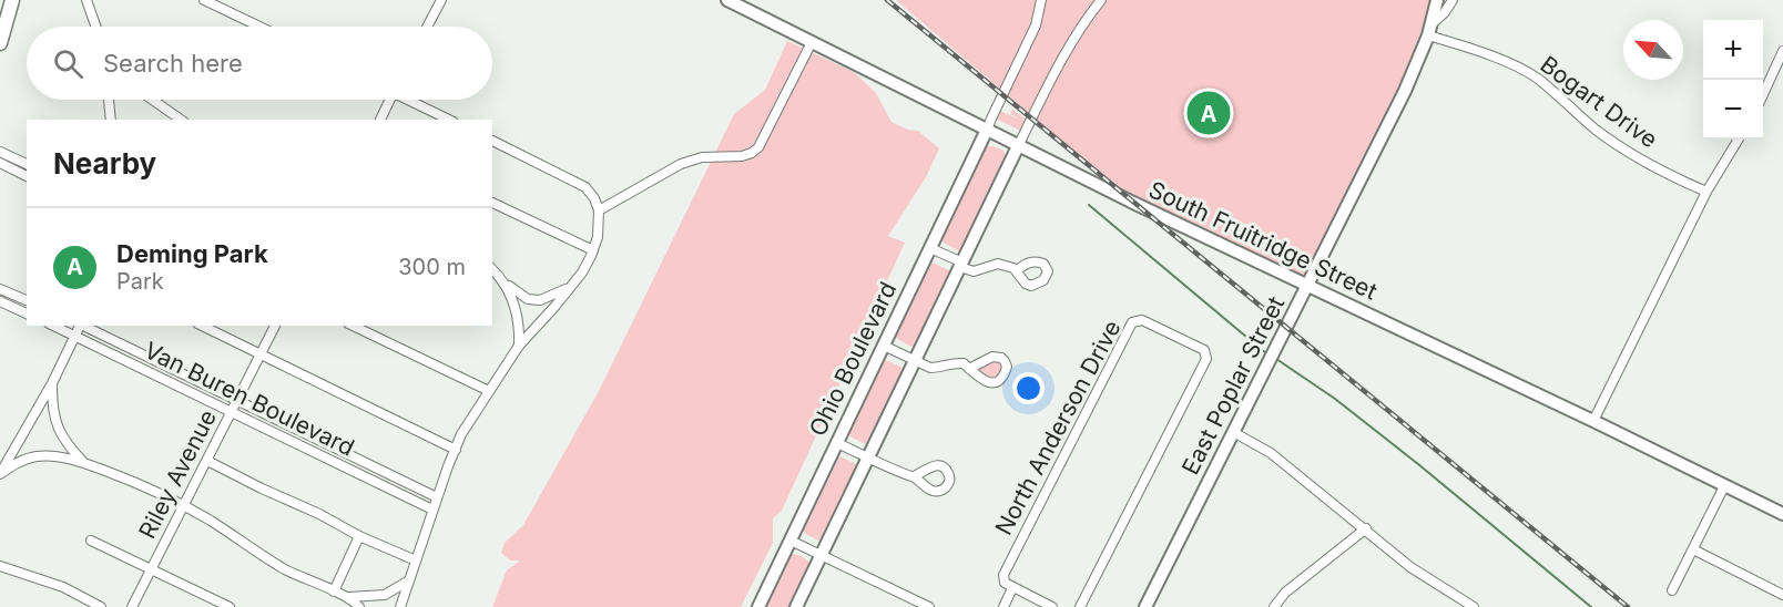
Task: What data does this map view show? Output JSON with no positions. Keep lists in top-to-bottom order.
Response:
{
  "streets": {
    "main road": ["South Fruitridge Street", "Ohio Boulevard", "East Poplar Street"],
    "street": [
      "Bogart Drive",
      "Van Buren Boulevard",
      "North Anderson Drive",
      "Riley Avenue"
    ]
  },
  "crossings": [
    ["Bogart Drive", "East Poplar Street"],
    ["South Fruitridge Street", "Ohio Boulevard"],
    ["South Fruitridge Street", "East Poplar Street"],
    ["Van Buren Boulevard", "Riley Avenue"]
  ],
  "north": "top left",
  "page": {
    "map_buttons": ["+", "−"],
    "search": "Search here",
    "pins": "A",
    "heading": "Nearby",
    "list": [
      {
        "mark": "A",
        "name": "Deming Park",
        "note": "Park",
        "value": "300 m"
      }
    ]
  }
}
